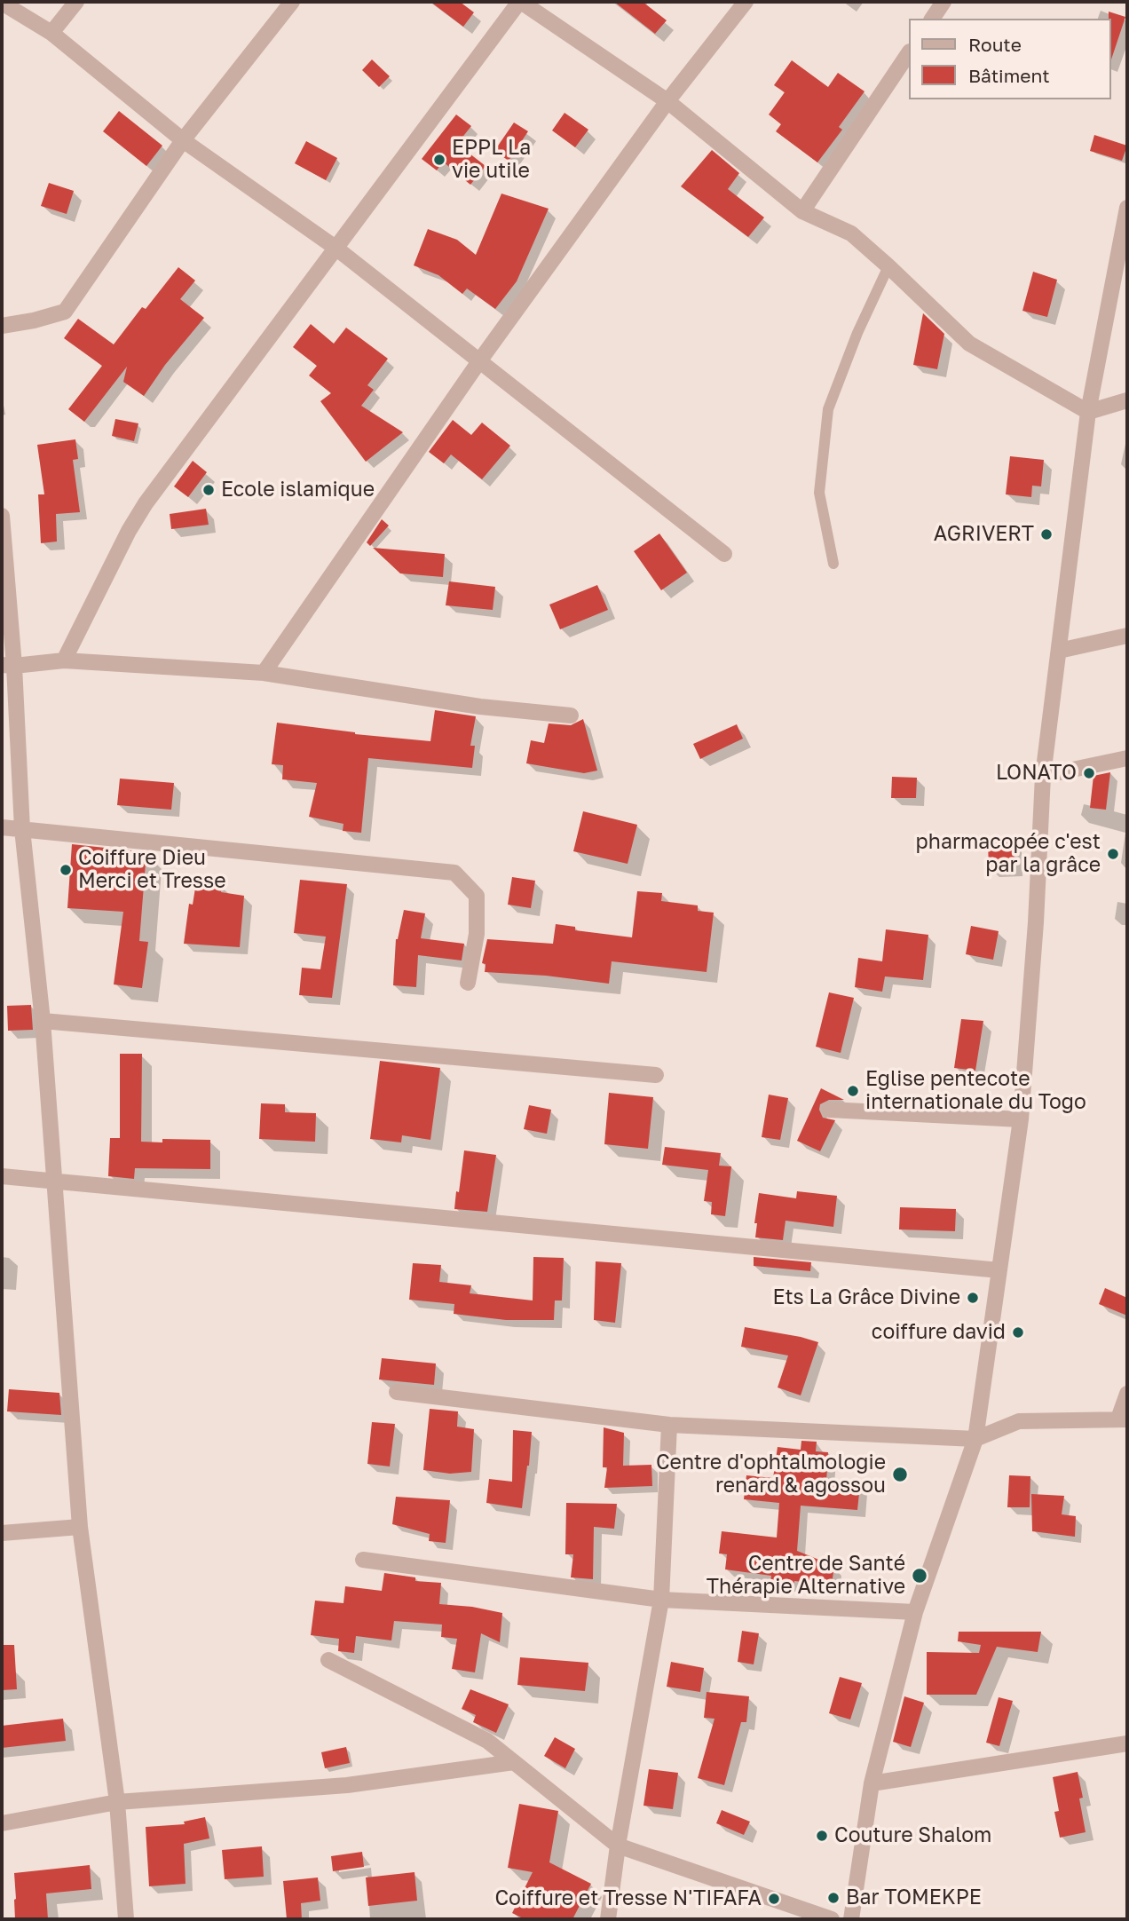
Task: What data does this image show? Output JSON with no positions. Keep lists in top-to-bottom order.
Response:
{
  "places": [
    "EPPL La vie utile",
    "Ecole islamique",
    "AGRIVERT",
    "LONATO",
    "pharmacopée c'est par la grâce",
    "Coiffure Dieu Merci et Tresse",
    "Eglise pentecote internationale du Togo",
    "Ets La Grâce Divine",
    "coiffure david",
    "Centre d'ophtalmologie renard & agossou",
    "Centre de Santé Thérapie Alternative",
    "Couture Shalom",
    "Bar TOMEKPE",
    "Coiffure et Tresse N'TIFAFA"
  ],
  "legend": ["Route", "Bâtiment"]
}
